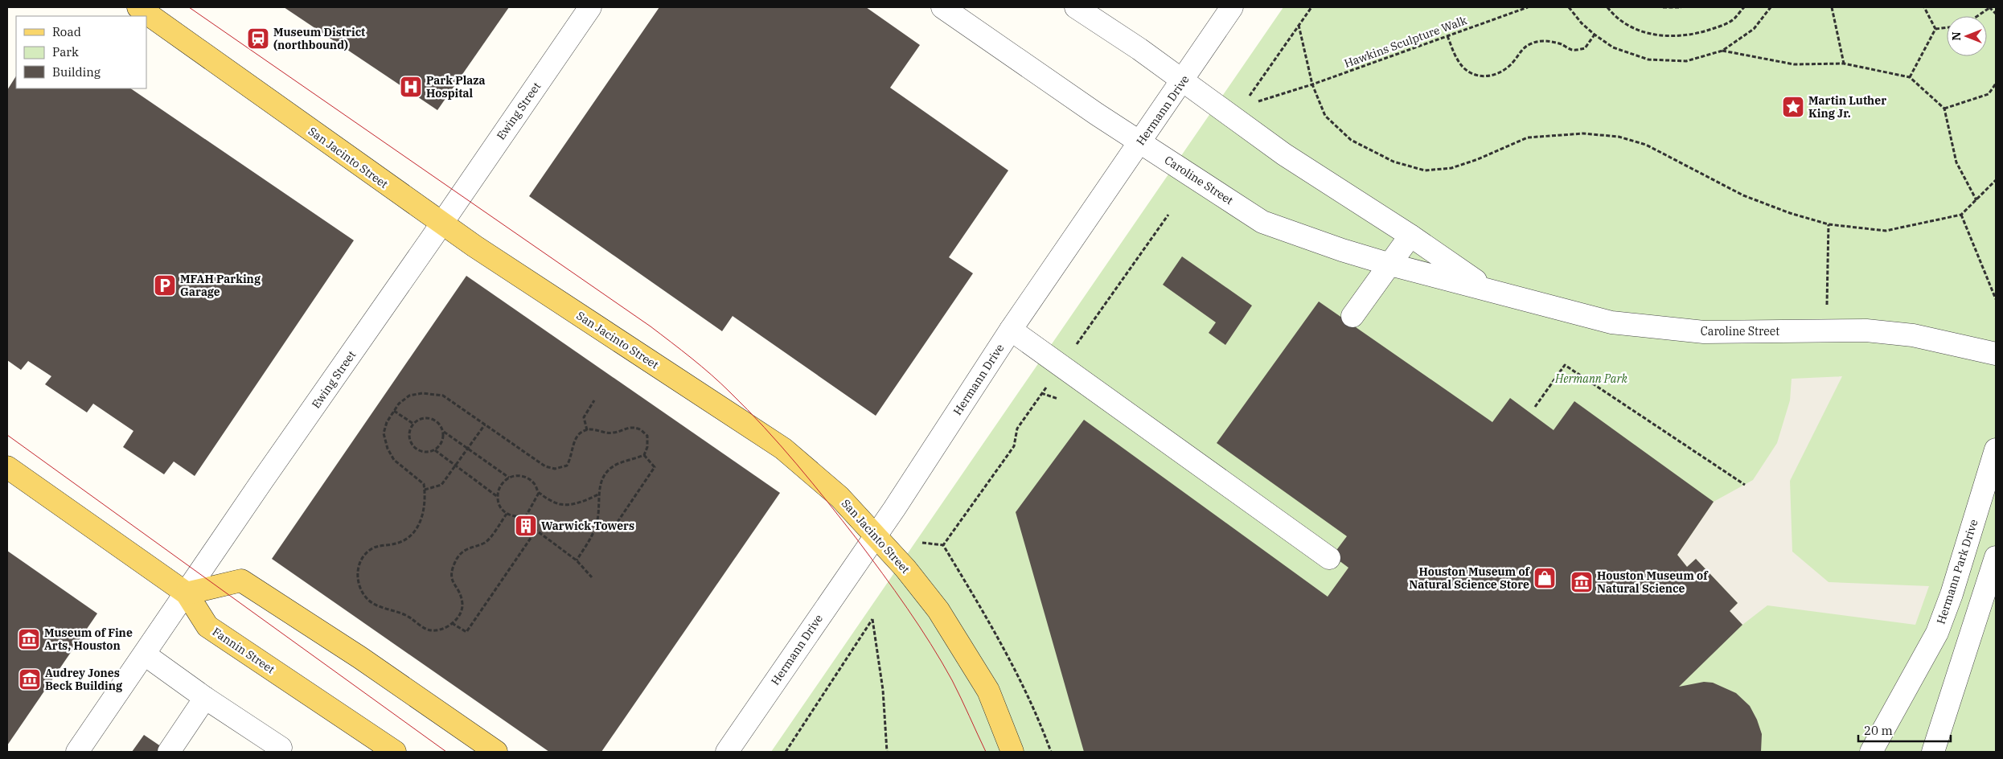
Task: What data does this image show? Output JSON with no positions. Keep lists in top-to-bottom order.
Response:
{
  "streets": {
    "main road": ["San Jacinto Street", "Fannin Street"],
    "street": [
      "Hermann Drive",
      "Ewing Street",
      "Caroline Street",
      "Hermann Park Drive"
    ],
    "path": ["Hawkins Sculpture Walk"]
  },
  "crossings": [
    ["Hermann Drive", "San Jacinto Street"],
    ["Hermann Drive", "Caroline Street"],
    ["Ewing Street", "San Jacinto Street"],
    ["Ewing Street", "Fannin Street"]
  ],
  "parks": ["Hermann Park"],
  "places": {
    "station": ["Museum District (northbound)"],
    "hospital": ["Park Plaza Hospital"],
    "place": ["Martin Luther King Jr."],
    "parking": ["MFAH Parking Garage"],
    "building": ["Warwick Towers"],
    "shop": ["Houston Museum of Natural Science Store"],
    "museum": ["Houston Museum of Natural Science", "Museum of Fine Arts, Houston", "Audrey Jones Beck Building"]
  },
  "legend": ["Road", "Park", "Building"],
  "scale_bar": "20 m",
  "north": "left"
}
